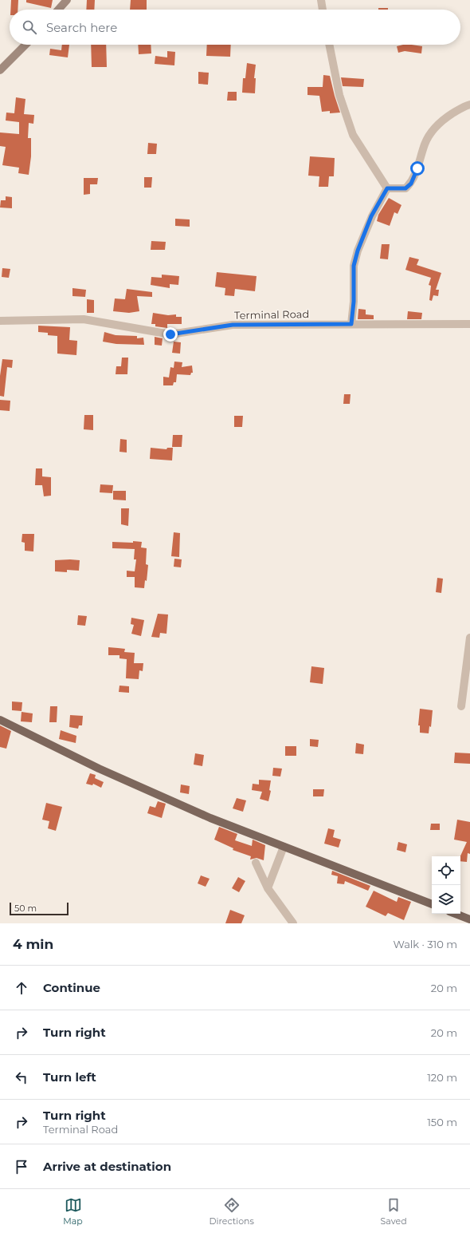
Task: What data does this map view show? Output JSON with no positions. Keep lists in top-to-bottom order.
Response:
{
  "streets": {
    "street": ["Terminal Road"]
  },
  "scale_bar": "50 m",
  "page": {
    "search": "Search here",
    "scale": "50 m",
    "heading": ["4 min", "Walk · 310 m"],
    "list": [
      ["Continue", "20 m"],
      ["Turn right", "20 m"],
      ["Turn left", "120 m"],
      ["Turn right", "Terminal Road", "150 m"],
      "Arrive at destination"
    ],
    "nav": ["Map", "Directions", "Saved"]
  }
}
